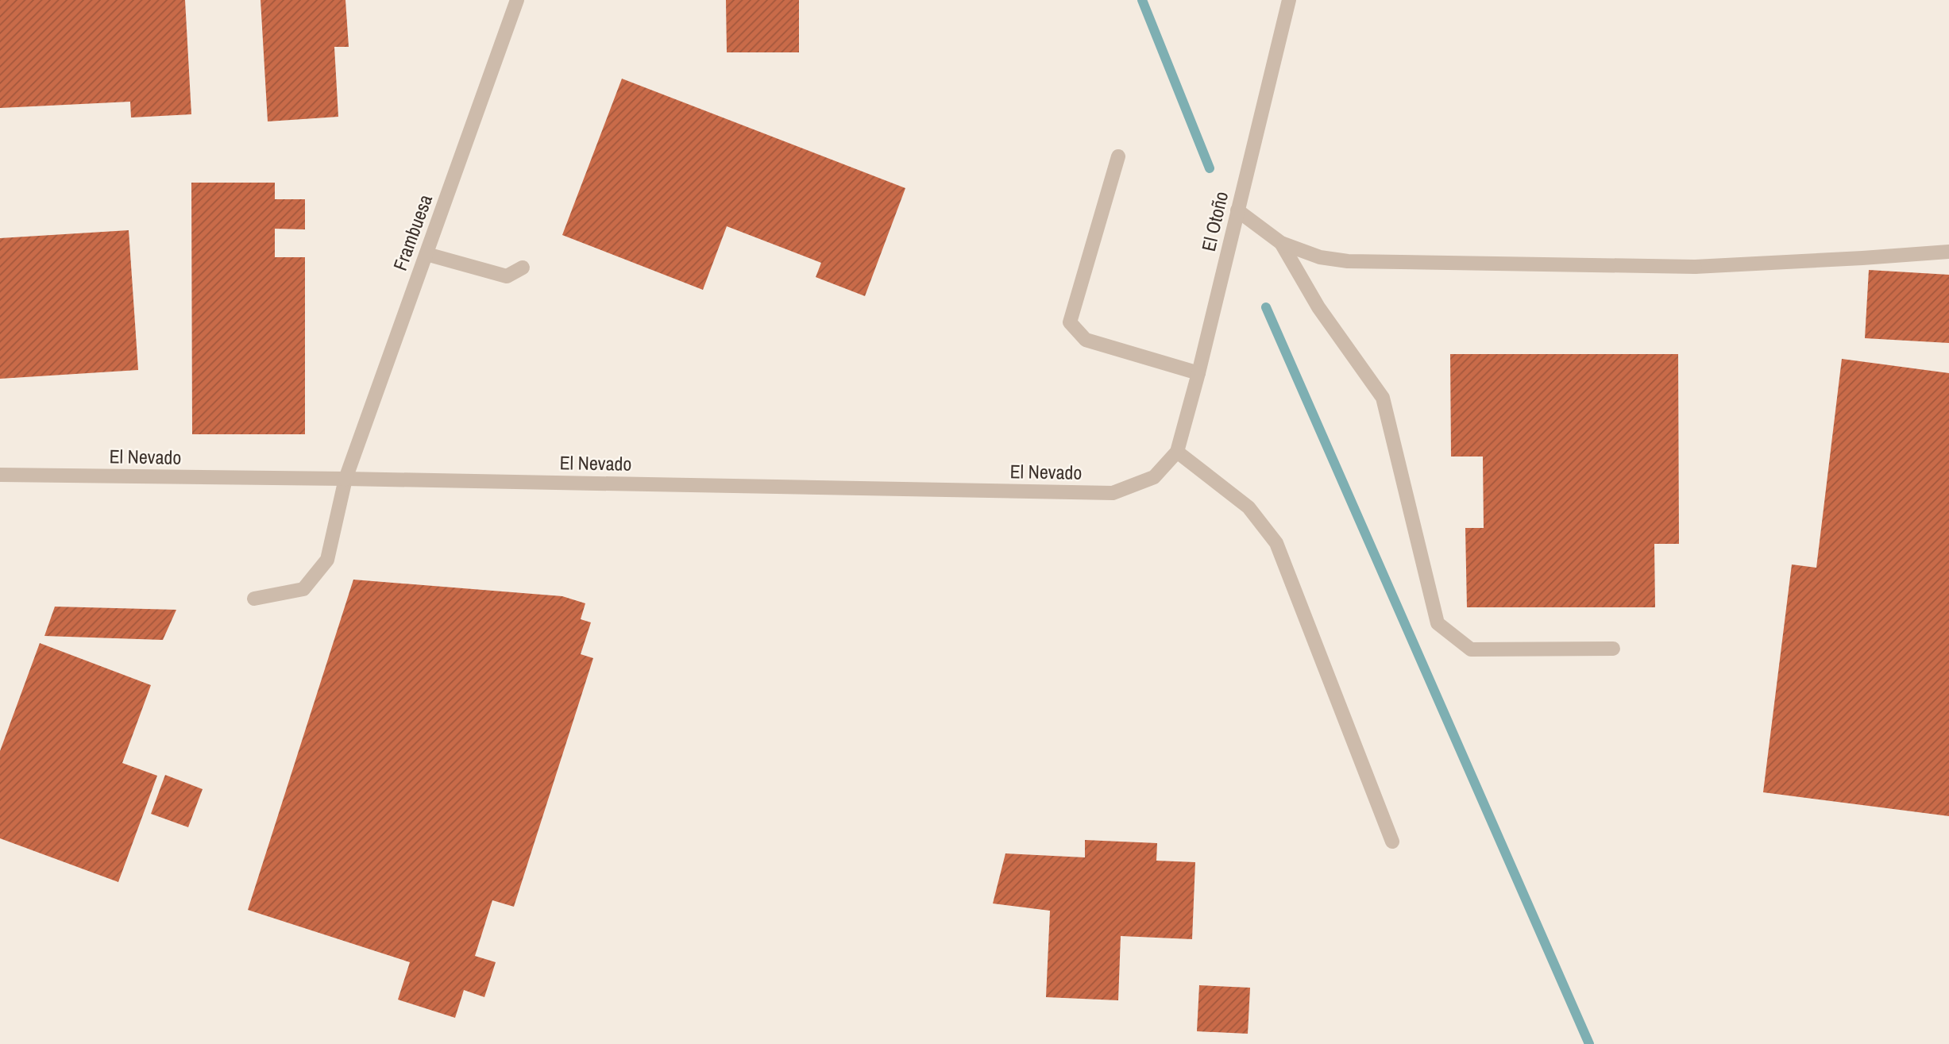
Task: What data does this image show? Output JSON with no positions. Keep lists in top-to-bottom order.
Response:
{
  "streets": {
    "street": ["El Otoño", "Frambuesa", "El Nevado"]
  },
  "crossings": [
    ["El Otoño", "El Nevado"],
    ["Frambuesa", "El Nevado"]
  ]
}
